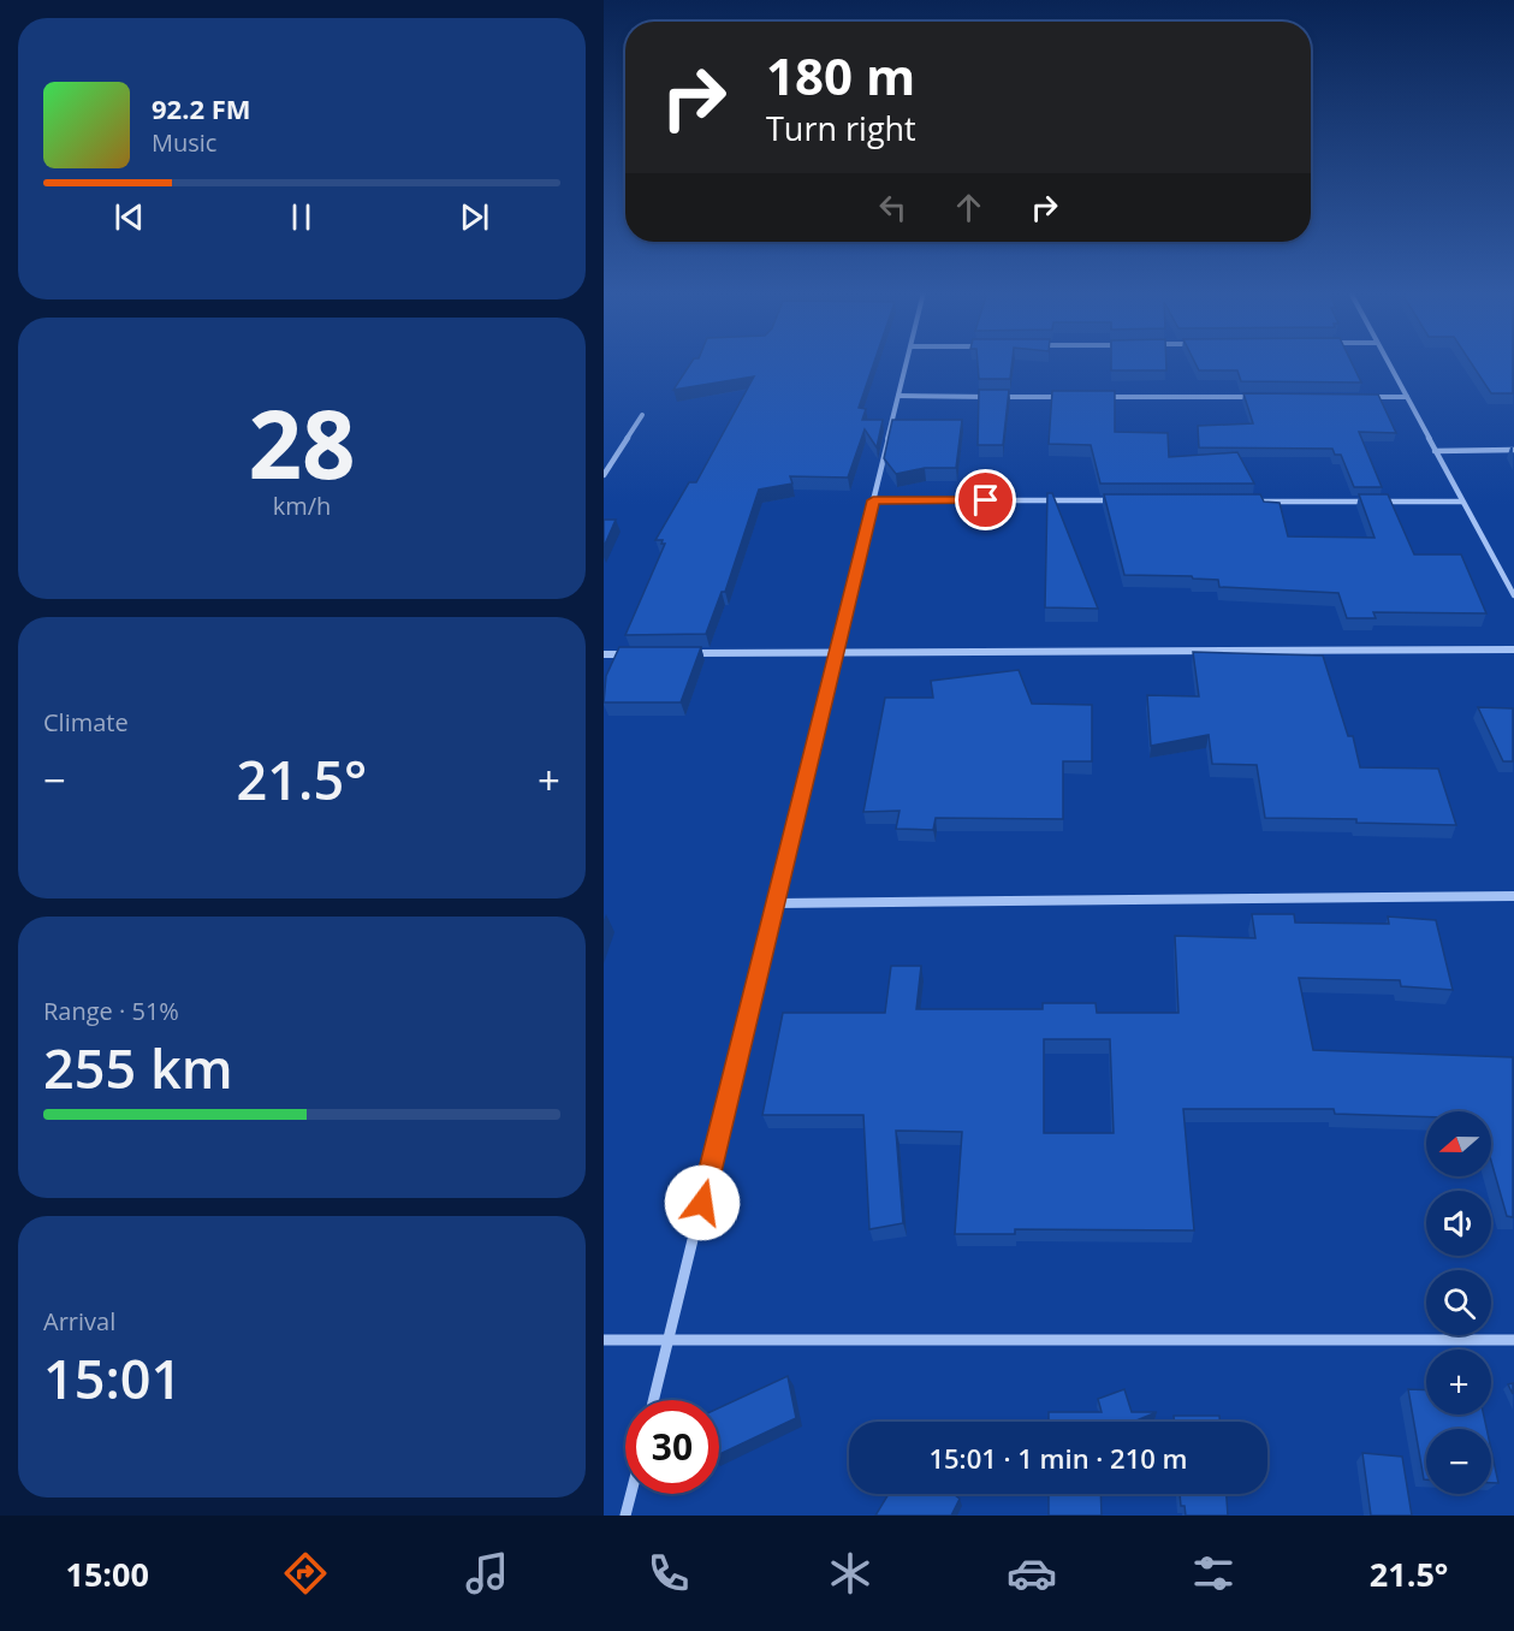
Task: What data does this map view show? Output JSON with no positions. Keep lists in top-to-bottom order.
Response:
{
  "north": "left",
  "page": {
    "turn": ["180 m", "Turn right"],
    "song": ["92.2 FM", "Music"],
    "tile": [
      ["28", "km/h"],
      "Climate",
      ["Range · 51%", "255 km"],
      ["Arrival", "15:01"]
    ],
    "heat": ["−", "21.5°", "+"],
    "map_buttons": ["+", "−"],
    "limit": "30",
    "trip": "15:01 · 1 min · 210 m",
    "tabs": ["15:00", "21.5°"]
  }
}
